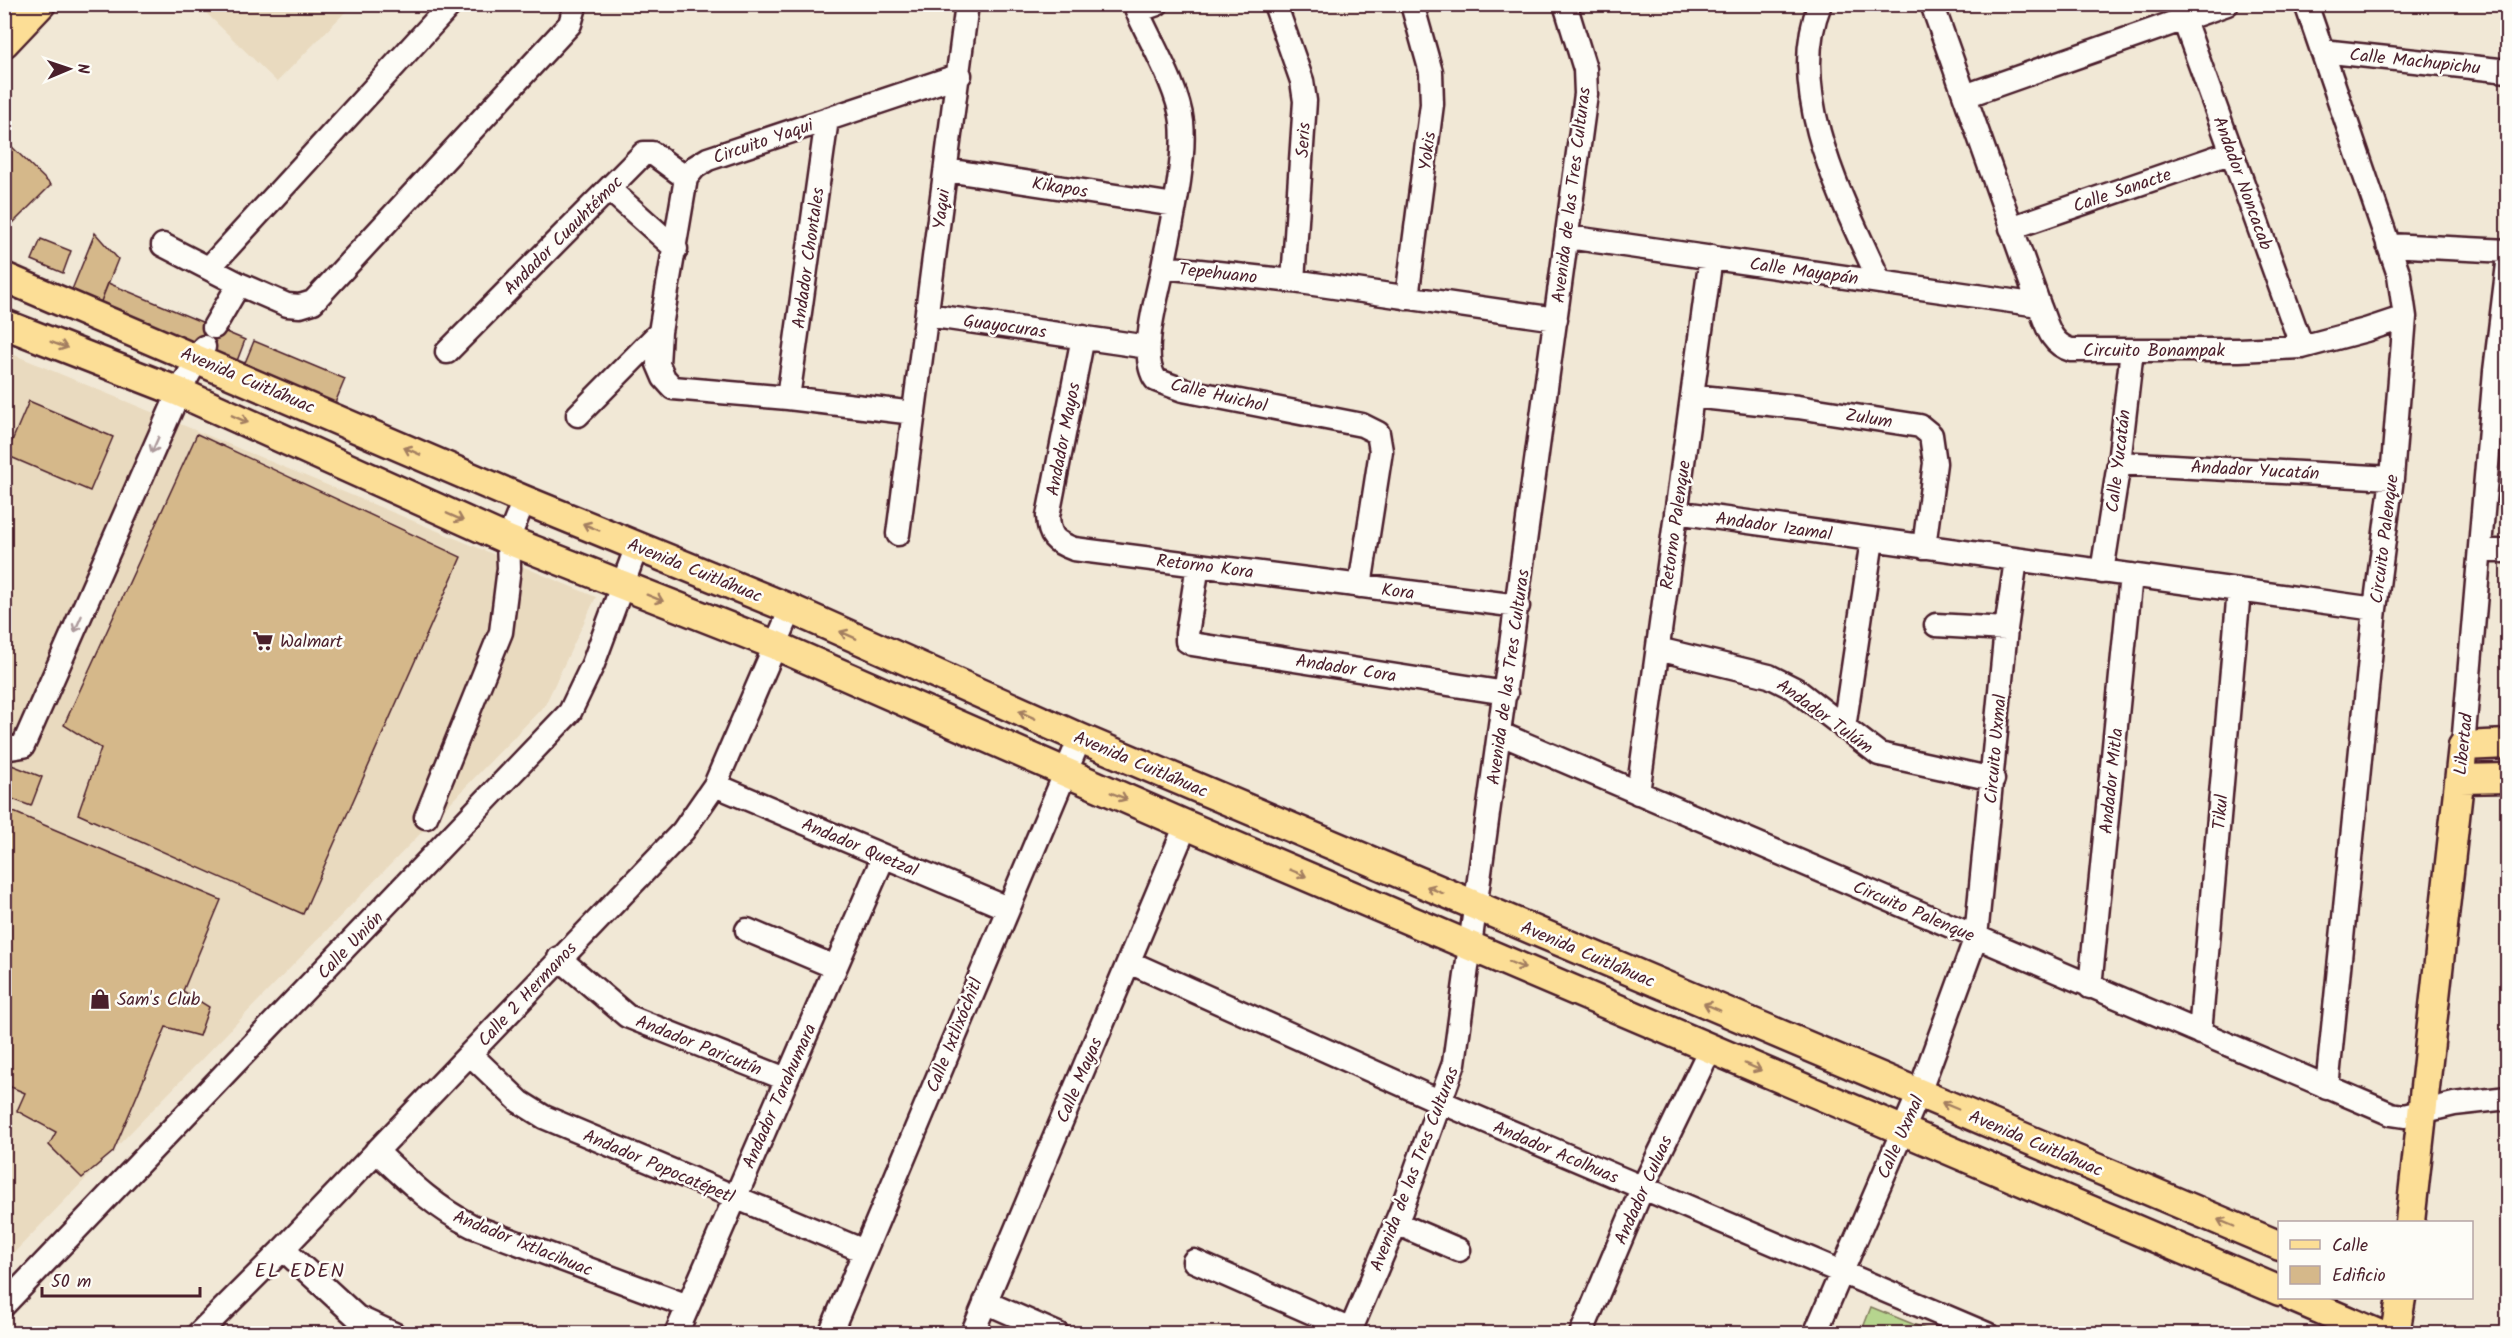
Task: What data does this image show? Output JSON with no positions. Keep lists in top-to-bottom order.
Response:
{
  "streets": {
    "main road": ["Avenida Cuitláhuac", "Libertad"],
    "street": [
      "Calle Machupichu",
      "Seris",
      "Circuito Yaqui",
      "Yokis",
      "Andador Noncacab",
      "Kikapos",
      "Calle Sanacte",
      "Avenida de las Tres Culturas",
      "Yaqui",
      "Andador Cuauhtémoc",
      "Andador Chontales",
      "Calle Mayapán",
      "Tepehuano",
      "Guayocuras",
      "Circuito Bonampak",
      "Calle Huichol",
      "Zulum",
      "Andador Mayos",
      "Calle Yucatán",
      "Andador Yucatán",
      "Retorno Palenque",
      "Andador Izamal",
      "Circuito Palenque",
      "Retorno Kora",
      "Kora",
      "Andador Cora",
      "Andador Tulúm",
      "Circuito Uxmal",
      "Andador Mitla",
      "Tikul",
      "Andador Quetzal",
      "Calle Unión",
      "Calle 2 Hermanos",
      "Calle Ixtlixóchitl",
      "Andador Paricutín",
      "Calle Mayas",
      "Andador Tarahumara",
      "Calle Uxmal",
      "Andador Acolhuas",
      "Andador Popocatépetl",
      "Andador Culuas",
      "Andador Ixtlacihuac"
    ]
  },
  "crossings": [
    ["Calle Machupichu", "Circuito Palenque"],
    ["Seris", "Tepehuano"],
    ["Circuito Yaqui", "Yaqui"],
    ["Circuito Yaqui", "Andador Cuauhtémoc"],
    ["Circuito Yaqui", "Andador Chontales"],
    ["Yokis", "Tepehuano"],
    ["Andador Noncacab", "Calle Sanacte"],
    ["Andador Noncacab", "Circuito Bonampak"],
    ["Kikapos", "Yaqui"],
    ["Kikapos", "Tepehuano"],
    ["Calle Sanacte", "Circuito Bonampak"],
    ["Avenida de las Tres Culturas", "Calle Mayapán"],
    ["Avenida de las Tres Culturas", "Tepehuano"],
    ["Avenida de las Tres Culturas", "Avenida Cuitláhuac"],
    ["Avenida de las Tres Culturas", "Circuito Palenque"],
    ["Avenida de las Tres Culturas", "Kora"],
    ["Avenida de las Tres Culturas", "Andador Cora"],
    ["Avenida de las Tres Culturas", "Andador Acolhuas"],
    ["Yaqui", "Guayocuras"],
    ["Calle Mayapán", "Circuito Bonampak"],
    ["Calle Mayapán", "Retorno Palenque"],
    ["Guayocuras", "Andador Mayos"],
    ["Circuito Bonampak", "Calle Yucatán"],
    ["Circuito Bonampak", "Circuito Palenque"],
    ["Avenida Cuitláhuac", "Calle Unión"],
    ["Avenida Cuitláhuac", "Calle 2 Hermanos"],
    ["Avenida Cuitláhuac", "Calle Ixtlixóchitl"],
    ["Avenida Cuitláhuac", "Calle Mayas"],
    ["Avenida Cuitláhuac", "Calle Uxmal"],
    ["Avenida Cuitláhuac", "Andador Culuas"],
    ["Calle Huichol", "Kora"],
    ["Zulum", "Retorno Palenque"],
    ["Andador Mayos", "Retorno Kora"],
    ["Calle Yucatán", "Andador Yucatán"],
    ["Andador Yucatán", "Circuito Palenque"],
    ["Retorno Palenque", "Andador Izamal"],
    ["Retorno Palenque", "Circuito Palenque"],
    ["Retorno Palenque", "Andador Tulúm"],
    ["Circuito Palenque", "Libertad"],
    ["Circuito Palenque", "Circuito Uxmal"],
    ["Circuito Palenque", "Andador Mitla"],
    ["Circuito Palenque", "Tikul"],
    ["Circuito Palenque", "Calle Uxmal"],
    ["Retorno Kora", "Kora"],
    ["Retorno Kora", "Andador Cora"],
    ["Andador Tulúm", "Circuito Uxmal"],
    ["Circuito Uxmal", "Calle Uxmal"],
    ["Andador Quetzal", "Calle 2 Hermanos"],
    ["Andador Quetzal", "Calle Ixtlixóchitl"],
    ["Andador Quetzal", "Andador Tarahumara"],
    ["Calle 2 Hermanos", "Andador Paricutín"],
    ["Calle 2 Hermanos", "Andador Popocatépetl"],
    ["Calle 2 Hermanos", "Andador Ixtlacihuac"],
    ["Calle Ixtlixóchitl", "Andador Popocatépetl"],
    ["Andador Paricutín", "Andador Tarahumara"],
    ["Calle Mayas", "Andador Acolhuas"],
    ["Andador Tarahumara", "Andador Popocatépetl"],
    ["Andador Tarahumara", "Andador Ixtlacihuac"],
    ["Calle Uxmal", "Andador Acolhuas"],
    ["Andador Acolhuas", "Andador Culuas"]
  ],
  "districts": ["EL EDEN"],
  "places": {
    "supermarket": ["Walmart"],
    "shop": ["Sam's Club"]
  },
  "legend": ["Calle", "Edificio"],
  "scale_bar": "50 m",
  "north": "right"
}
